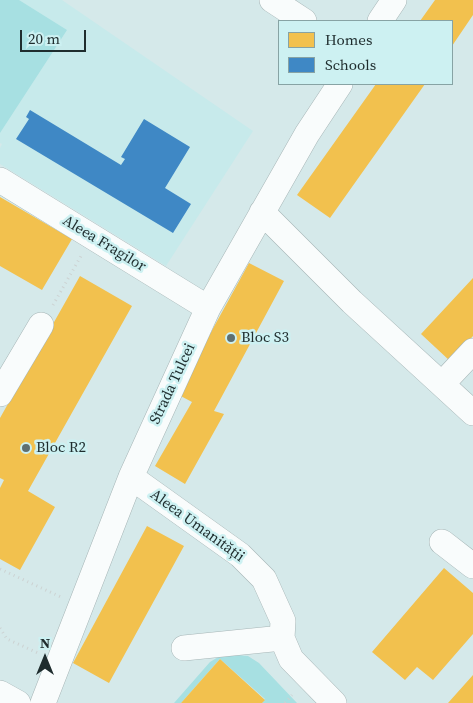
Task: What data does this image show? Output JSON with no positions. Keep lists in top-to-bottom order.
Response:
{
  "streets": {
    "street": ["Aleea Fragilor", "Strada Tulcei", "Aleea Umanității"]
  },
  "crossings": [
    ["Aleea Fragilor", "Strada Tulcei"],
    ["Strada Tulcei", "Aleea Umanității"]
  ],
  "places": ["Bloc S3", "Bloc R2"],
  "legend": ["Homes", "Schools"],
  "scale_bar": "20 m",
  "north": "top"
}
